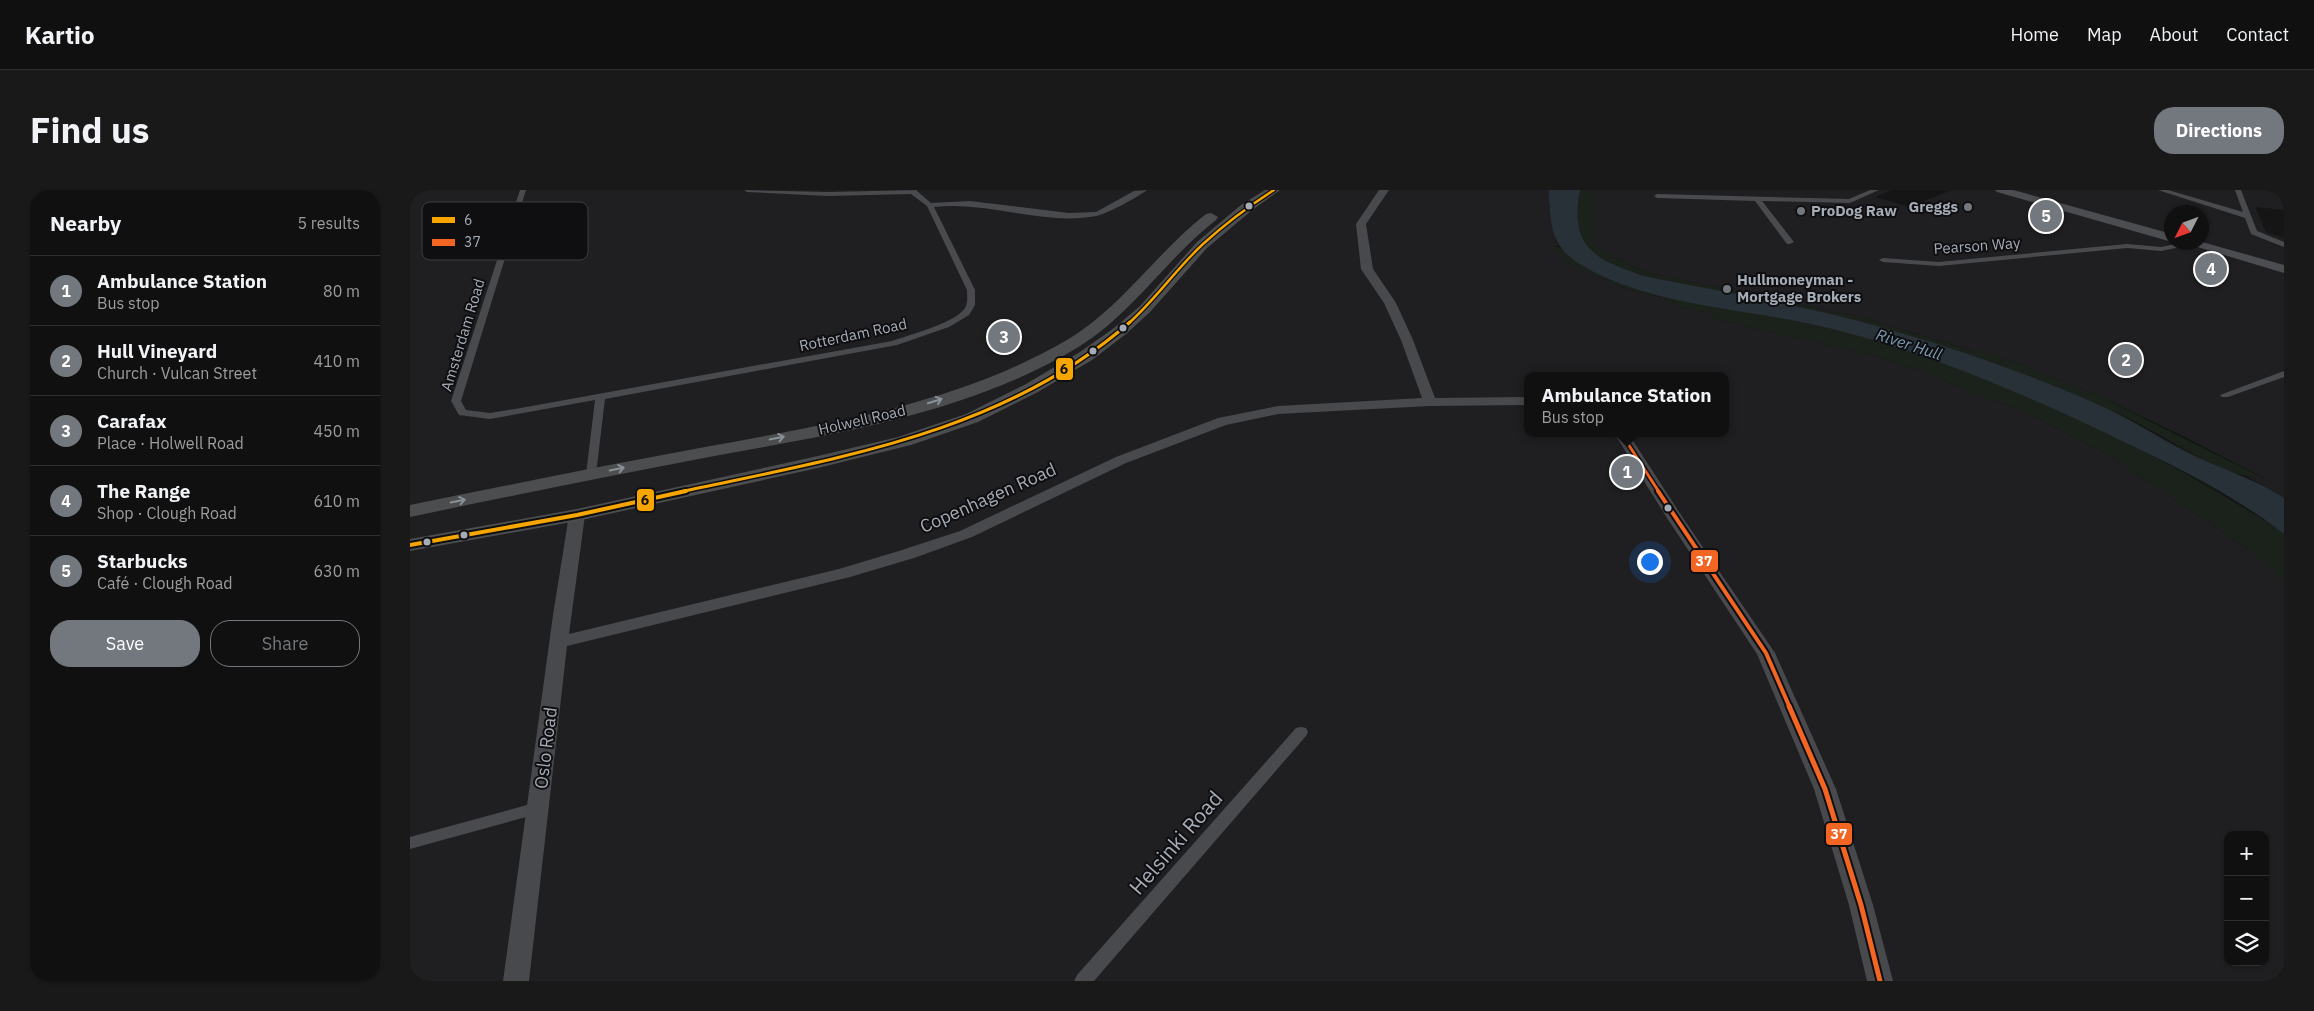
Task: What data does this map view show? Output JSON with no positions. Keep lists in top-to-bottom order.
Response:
{
  "streets": {
    "highway": ["Holwell Road"],
    "street": [
      "Pearson Way",
      "Amsterdam Road",
      "Rotterdam Road",
      "Copenhagen Road",
      "Oslo Road",
      "Helsinki Road"
    ]
  },
  "crossings": [
    ["Amsterdam Road", "Rotterdam Road"],
    ["Holwell Road", "Oslo Road"],
    ["Copenhagen Road", "Oslo Road"]
  ],
  "water": ["River Hull"],
  "places": ["Greggs", "ProDog Raw", "Hullmoneyman - Mortgage Brokers"],
  "lines": ["transit line 6", "transit line 37"],
  "legend": ["6", "37"],
  "north": "bottom left",
  "page": {
    "header": "Kartio",
    "nav": [
      "Home",
      "Map",
      "About",
      "Contact"
    ],
    "title": "Find us",
    "buttons": [
      "Directions",
      ["Save", "Share"]
    ],
    "heading": ["Nearby", "5 results"],
    "pins": [
      "5",
      "4",
      "3",
      "2",
      "1"
    ],
    "list": [
      {
        "mark": "1",
        "name": "Ambulance Station",
        "note": "Bus stop",
        "value": "80 m"
      },
      {
        "mark": "2",
        "name": "Hull Vineyard",
        "note": "Church · Vulcan Street",
        "value": "410 m"
      },
      {
        "mark": "3",
        "name": "Carafax",
        "note": "Place · Holwell Road",
        "value": "450 m"
      },
      {
        "mark": "4",
        "name": "The Range",
        "note": "Shop · Clough Road",
        "value": "610 m"
      },
      {
        "mark": "5",
        "name": "Starbucks",
        "note": "Café · Clough Road",
        "value": "630 m"
      }
    ],
    "popup": ["Ambulance Station", "Bus stop"],
    "map_buttons": ["+", "−"]
  }
}
